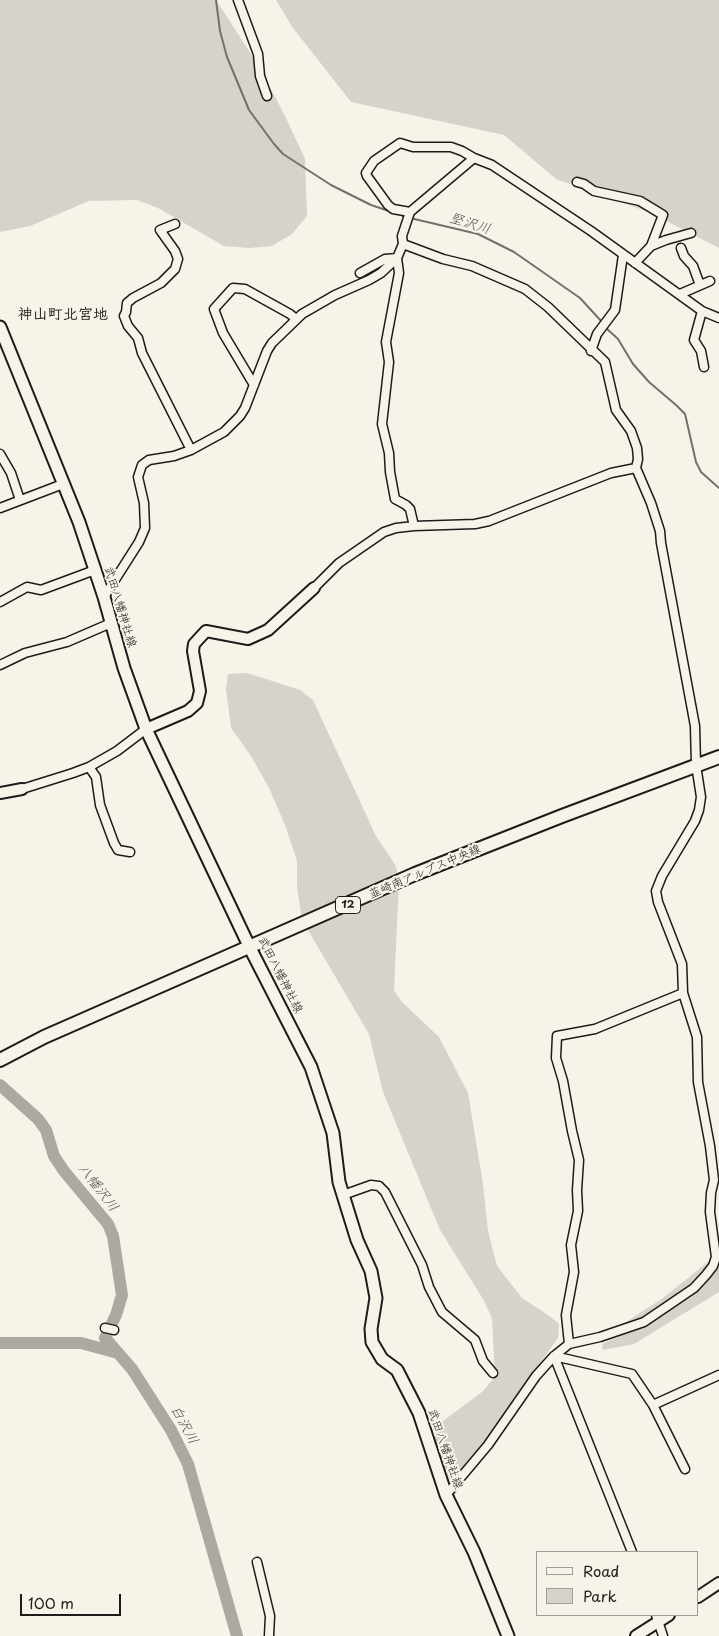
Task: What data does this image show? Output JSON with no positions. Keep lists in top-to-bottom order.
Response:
{
  "streets": {
    "main road": ["武田八幡神社線", "韮崎南アルプス中央線", "12"]
  },
  "crossings": [
    ["武田八幡神社線", "韮崎南アルプス中央線"]
  ],
  "districts": ["神山町北宮地"],
  "water": ["堅沢川", "八幡沢川", "白沢川"],
  "legend": ["Road", "Park"],
  "scale_bar": "100 m"
}
